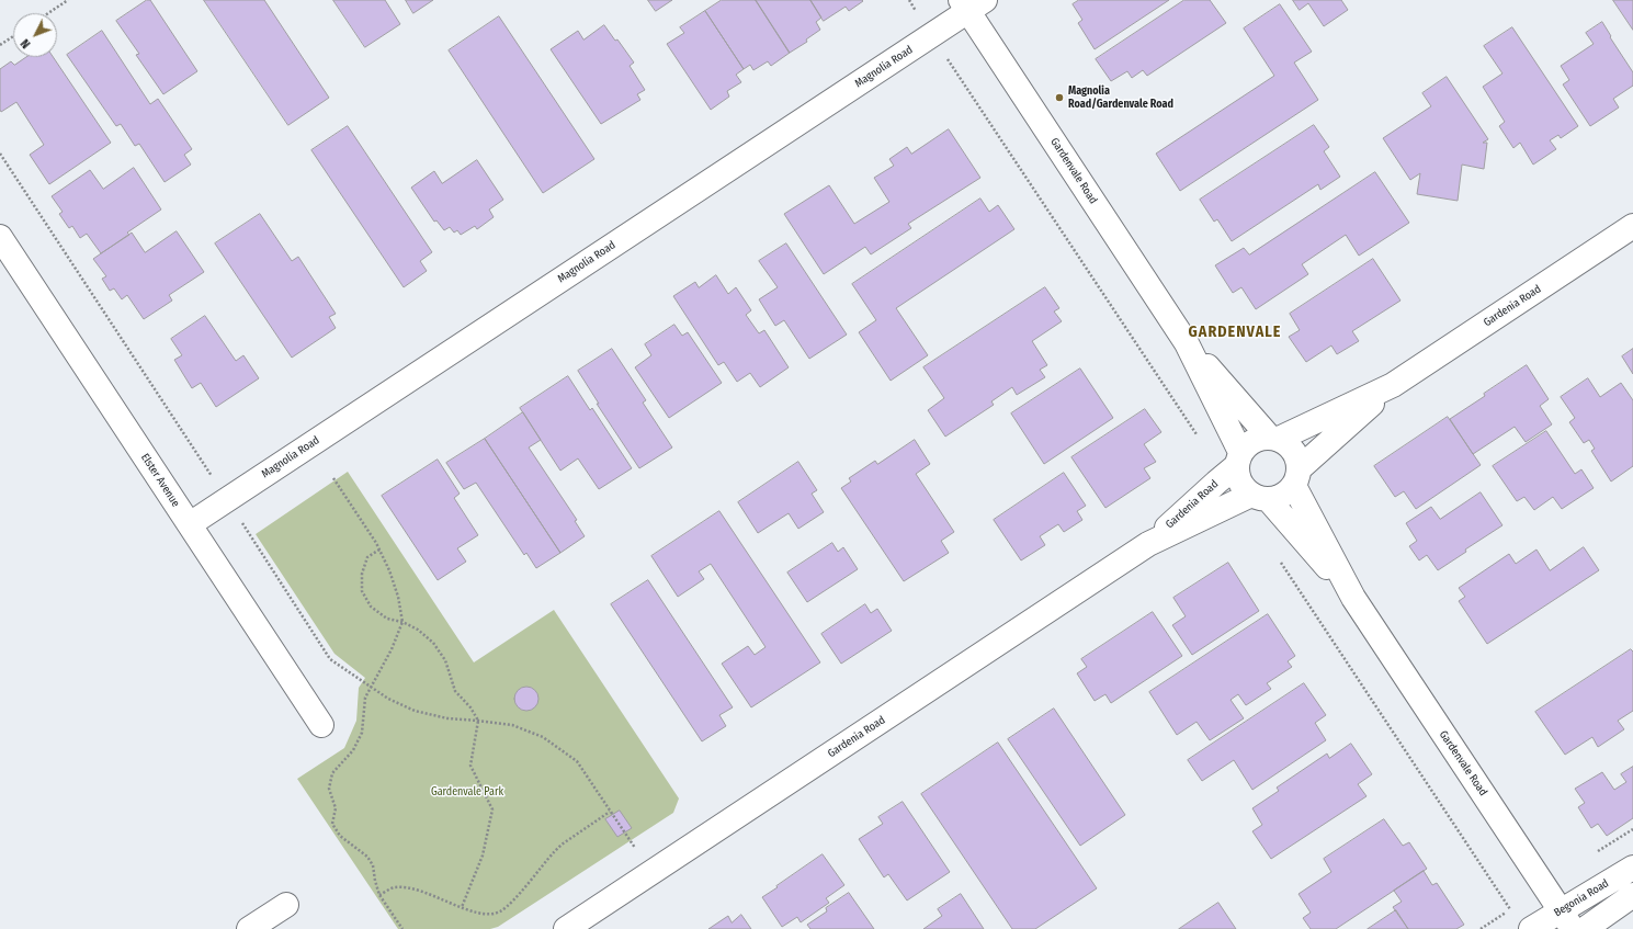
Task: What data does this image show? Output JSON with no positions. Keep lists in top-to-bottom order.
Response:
{
  "streets": {
    "street": [
      "Magnolia Road",
      "Gardenvale Road",
      "Gardenia Road",
      "Elster Avenue",
      "Begonia Road"
    ]
  },
  "crossings": [
    ["Magnolia Road", "Gardenvale Road"],
    ["Magnolia Road", "Elster Avenue"],
    ["Gardenvale Road", "Gardenia Road"],
    ["Gardenvale Road", "Begonia Road"]
  ],
  "districts": ["GARDENVALE"],
  "parks": ["Gardenvale Park"],
  "places": ["Magnolia Road/Gardenvale Road"],
  "north": "bottom left"
}
